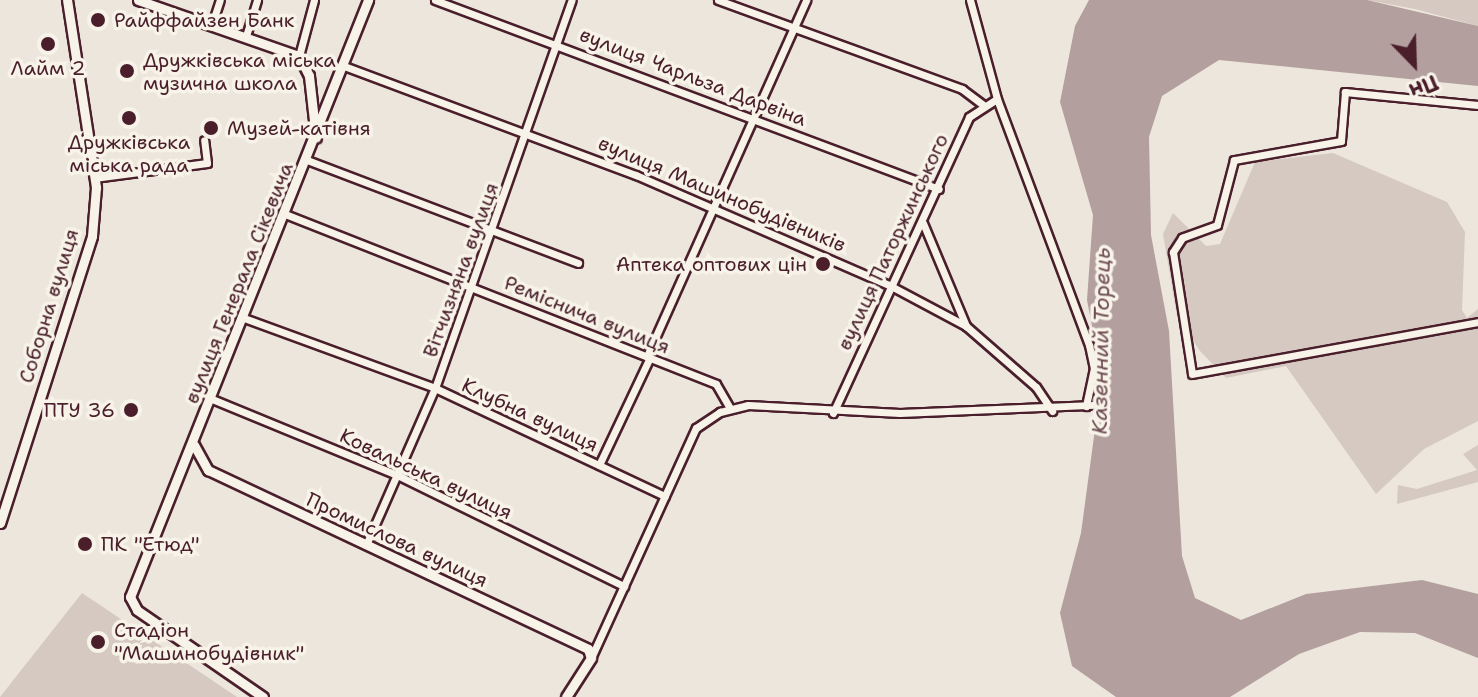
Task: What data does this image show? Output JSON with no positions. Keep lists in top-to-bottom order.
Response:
{
  "streets": {
    "street": [
      "вулиця Чарльза Дарвіна",
      "вулиця Машинобудівників",
      "вулиця Паторжинського",
      "Вітчизняна вулиця",
      "вулиця Генерала Сікевича",
      "Соборна вулиця",
      "Реміснича вулиця",
      "Клубна вулиця",
      "Ковальська вулиця",
      "Промислова вулиця"
    ]
  },
  "crossings": [
    ["вулиця Чарльза Дарвіна", "вулиця Паторжинського"],
    ["вулиця Чарльза Дарвіна", "Вітчизняна вулиця"],
    ["вулиця Машинобудівників", "вулиця Паторжинського"],
    ["вулиця Машинобудівників", "Вітчизняна вулиця"],
    ["вулиця Машинобудівників", "вулиця Генерала Сікевича"],
    ["Вітчизняна вулиця", "Реміснича вулиця"],
    ["Вітчизняна вулиця", "Клубна вулиця"],
    ["Вітчизняна вулиця", "Ковальська вулиця"],
    ["Вітчизняна вулиця", "Промислова вулиця"],
    ["вулиця Генерала Сікевича", "Реміснича вулиця"],
    ["вулиця Генерала Сікевича", "Клубна вулиця"],
    ["вулиця Генерала Сікевича", "Ковальська вулиця"],
    ["вулиця Генерала Сікевича", "Промислова вулиця"]
  ],
  "water": ["Казенний Торець"],
  "places": [
    "Райффайзен Банк",
    "Лайм 2",
    "Дружківська міська музична школа",
    "Дружківська міська рада",
    "Музей-катівня",
    "Аптека оптових цін",
    "ПТУ 36",
    "ПК \"Етюд\"",
    "Стадіон \"Машинобудівник\""
  ],
  "north": "bottom right"
}
